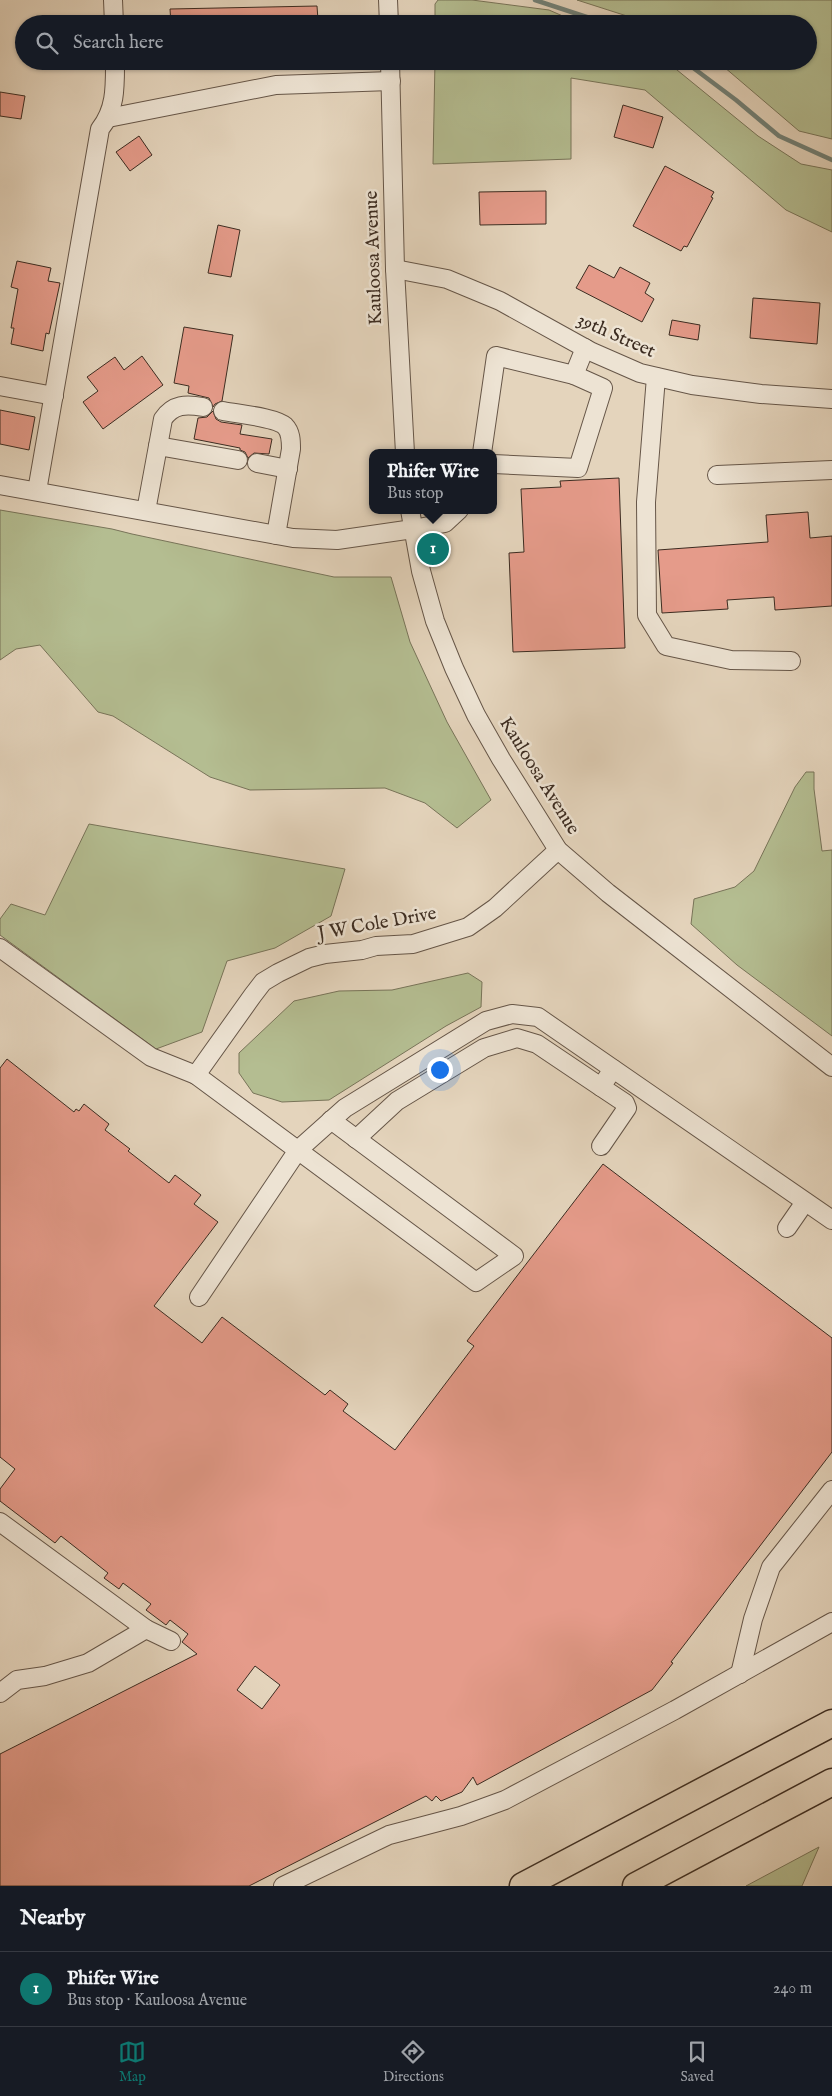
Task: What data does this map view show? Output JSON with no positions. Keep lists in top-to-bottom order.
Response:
{
  "streets": {
    "street": ["Kauloosa Avenue", "39th Street", "J W Cole Drive"]
  },
  "crossings": [
    ["Kauloosa Avenue", "39th Street"],
    ["Kauloosa Avenue", "J W Cole Drive"]
  ],
  "page": {
    "search": "Search here",
    "popup": ["Phifer Wire", "Bus stop"],
    "pins": "1",
    "heading": "Nearby",
    "list": [
      {
        "mark": "1",
        "name": "Phifer Wire",
        "note": "Bus stop · Kauloosa Avenue",
        "value": "240 m"
      }
    ],
    "nav": ["Map", "Directions", "Saved"]
  }
}
